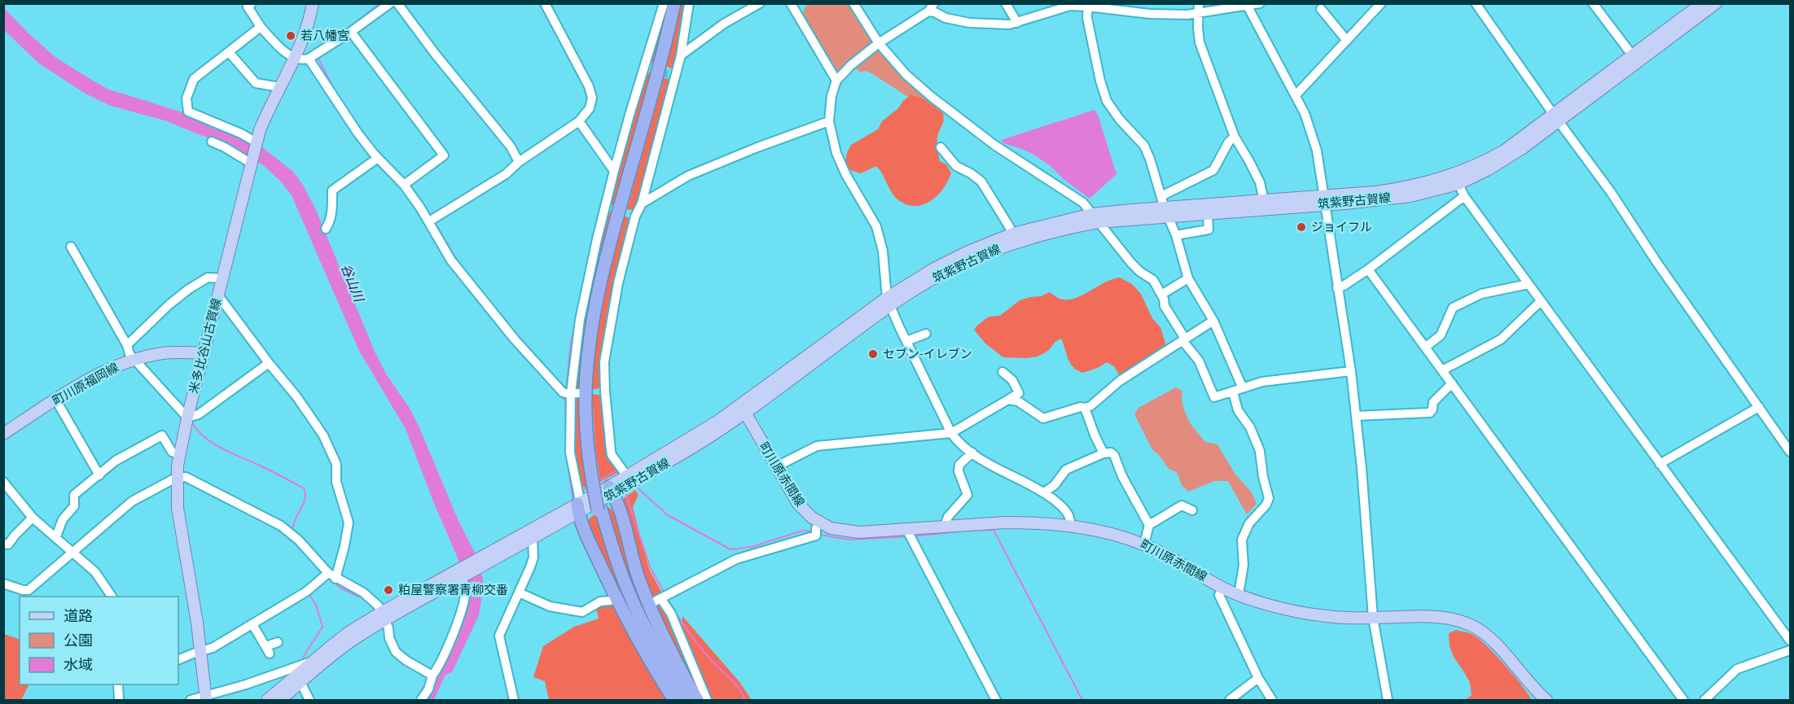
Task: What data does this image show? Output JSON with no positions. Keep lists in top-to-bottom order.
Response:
{
  "streets": {
    "main road": [
      "筑紫野古賀線",
      "米多比谷山古賀線",
      "町川原福岡線",
      "町川原赤間線"
    ]
  },
  "crossings": [
    ["筑紫野古賀線", "町川原赤間線"],
    ["米多比谷山古賀線", "町川原福岡線"]
  ],
  "water": ["谷山川"],
  "places": [
    "若八幡宮",
    "ジョイフル",
    "セブン-イレブン",
    "粕屋警察署青柳交番"
  ],
  "legend": ["道路", "公園", "水域"]
}
